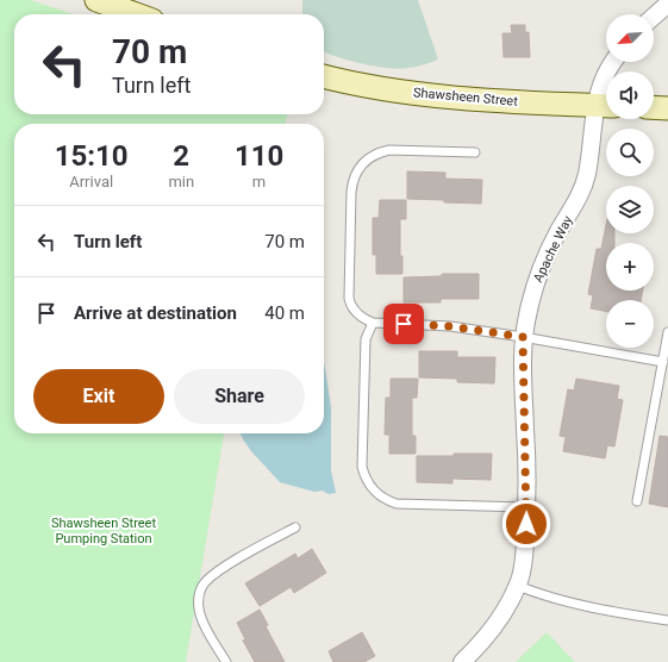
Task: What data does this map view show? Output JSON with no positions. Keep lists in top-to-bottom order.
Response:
{
  "streets": {
    "main road": ["Shawsheen Street"],
    "street": ["Apache Way"]
  },
  "crossings": [
    ["Shawsheen Street", "Apache Way"]
  ],
  "parks": ["Shawsheen Street Pumping Station"],
  "north": "bottom left",
  "page": {
    "map_buttons": ["+", "−"],
    "turn": ["70 m", "Turn left"],
    "eta": [
      "15:10",
      "Arrival",
      "2",
      "min",
      "110",
      "m"
    ],
    "list": [
      {
        "name": "Turn left",
        "value": "70 m"
      },
      {
        "name": "Arrive at destination",
        "value": "40 m"
      }
    ],
    "buttons": ["Exit", "Share"]
  }
}
